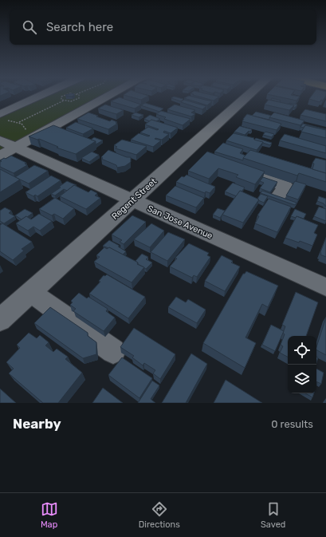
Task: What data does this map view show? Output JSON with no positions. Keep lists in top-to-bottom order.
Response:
{
  "streets": {
    "street": ["Regent Street", "San Jose Avenue"]
  },
  "crossings": [
    ["Regent Street", "San Jose Avenue"]
  ],
  "page": {
    "search": "Search here",
    "heading": ["Nearby", "0 results"],
    "nav": ["Map", "Directions", "Saved"]
  }
}
